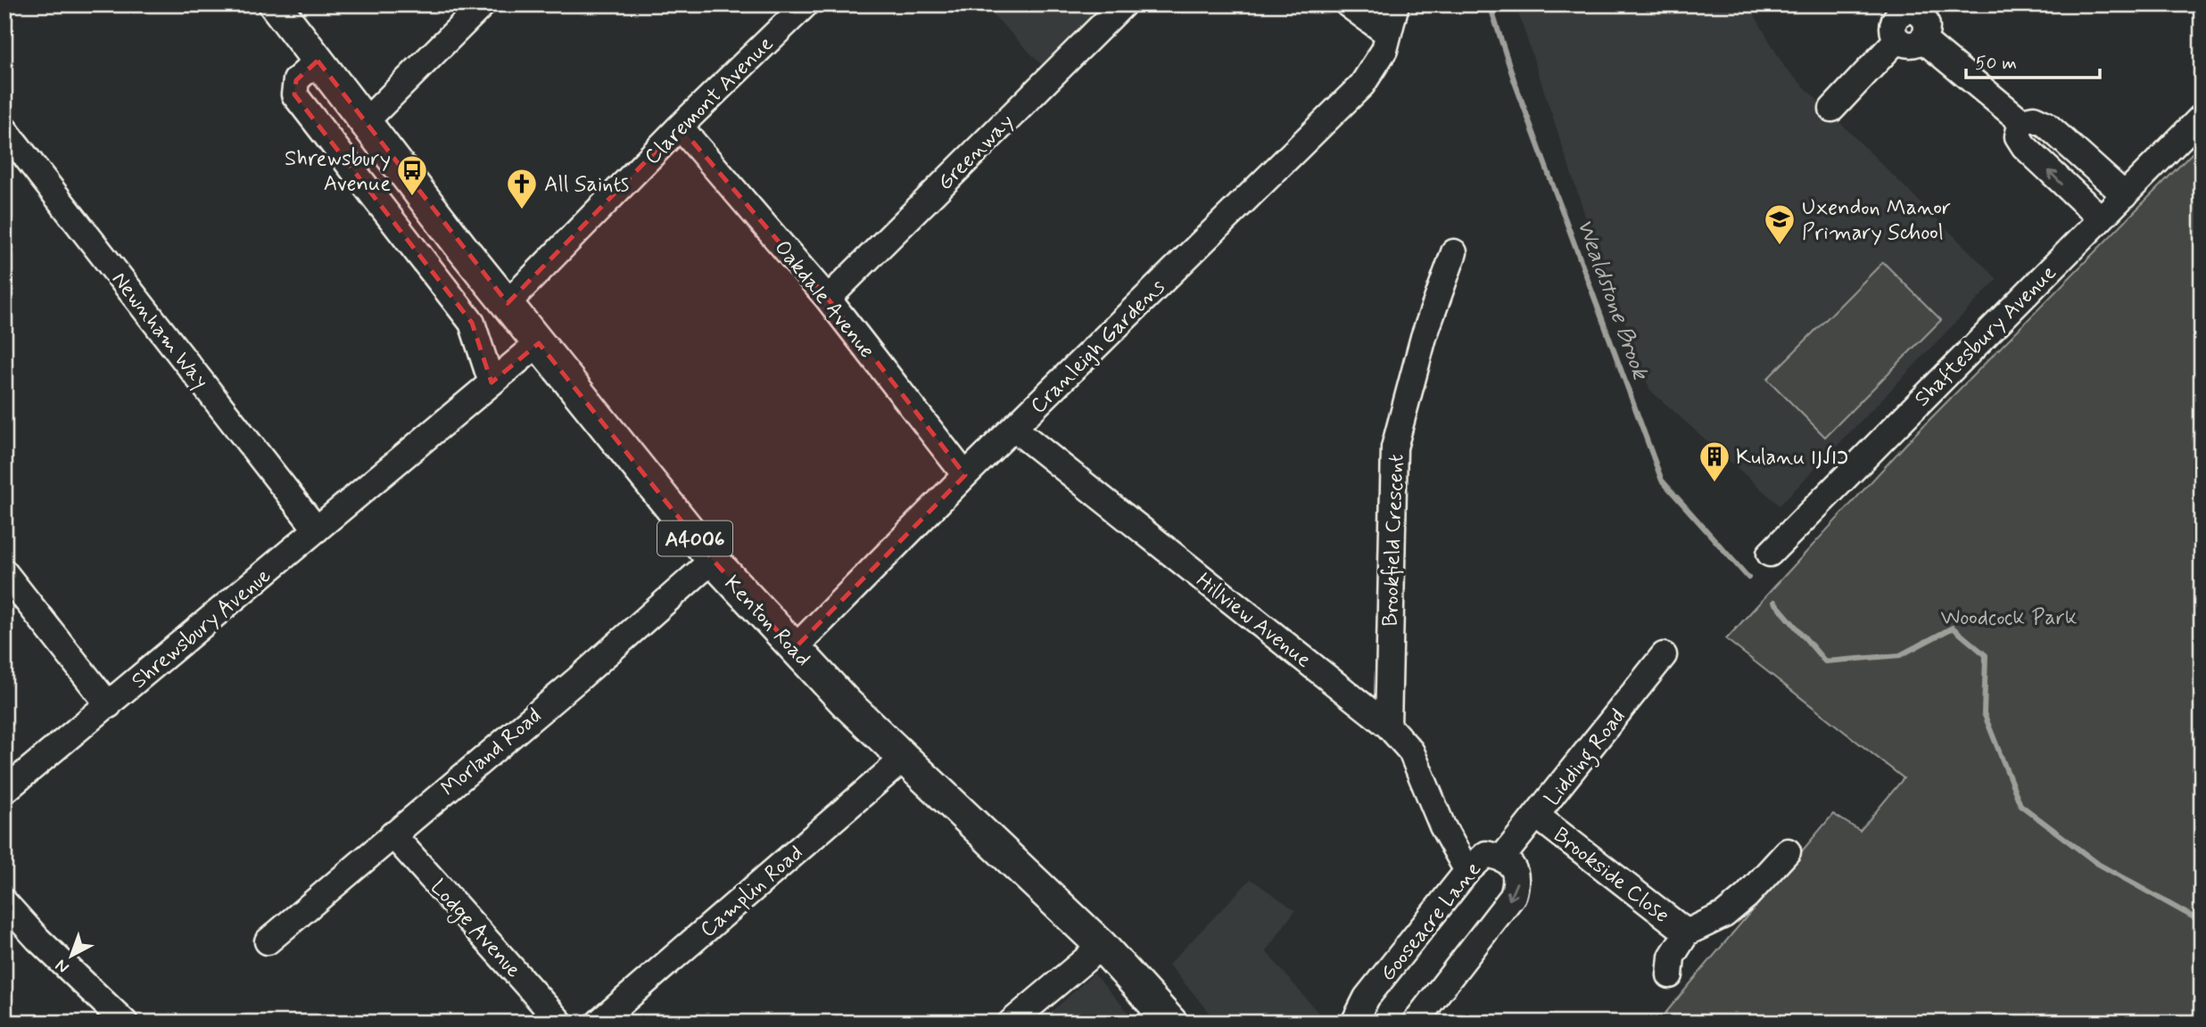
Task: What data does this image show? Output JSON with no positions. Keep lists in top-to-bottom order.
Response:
{
  "streets": {
    "main road": ["A4006", "Kenton Road"],
    "street": [
      "Claremont Avenue",
      "Greenway",
      "Oakdale Avenue",
      "Newnham Way",
      "Shaftesbury Avenue",
      "Cranleigh Gardens",
      "Brookfield Crescent",
      "Hillview Avenue",
      "Shrewsbury Avenue",
      "Morland Road",
      "Lidding Road",
      "Brookside Close",
      "Camplin Road",
      "Gooseacre Lane",
      "Lodge Avenue"
    ]
  },
  "crossings": [
    ["Claremont Avenue", "Oakdale Avenue"],
    ["Claremont Avenue", "Kenton Road"],
    ["Greenway", "Oakdale Avenue"],
    ["Oakdale Avenue", "Cranleigh Gardens"],
    ["Newnham Way", "Shrewsbury Avenue"],
    ["Cranleigh Gardens", "Hillview Avenue"],
    ["Cranleigh Gardens", "Kenton Road"],
    ["Brookfield Crescent", "Hillview Avenue"],
    ["Hillview Avenue", "Gooseacre Lane"],
    ["Kenton Road", "Shrewsbury Avenue"],
    ["Kenton Road", "Morland Road"],
    ["Kenton Road", "Camplin Road"],
    ["Morland Road", "Lodge Avenue"],
    ["Lidding Road", "Brookside Close"],
    ["Lidding Road", "Gooseacre Lane"]
  ],
  "one_way": ["Gooseacre Lane"],
  "water": ["Wealdstone Brook"],
  "parks": ["Woodcock Park"],
  "places": {
    "bus stop": ["Shrewsbury Avenue"],
    "church": ["All Saints"],
    "school or university": ["Uxendon Manor Primary School"],
    "building": ["Kulanu כולנו"]
  },
  "scale_bar": "50 m",
  "north": "bottom left"
}
